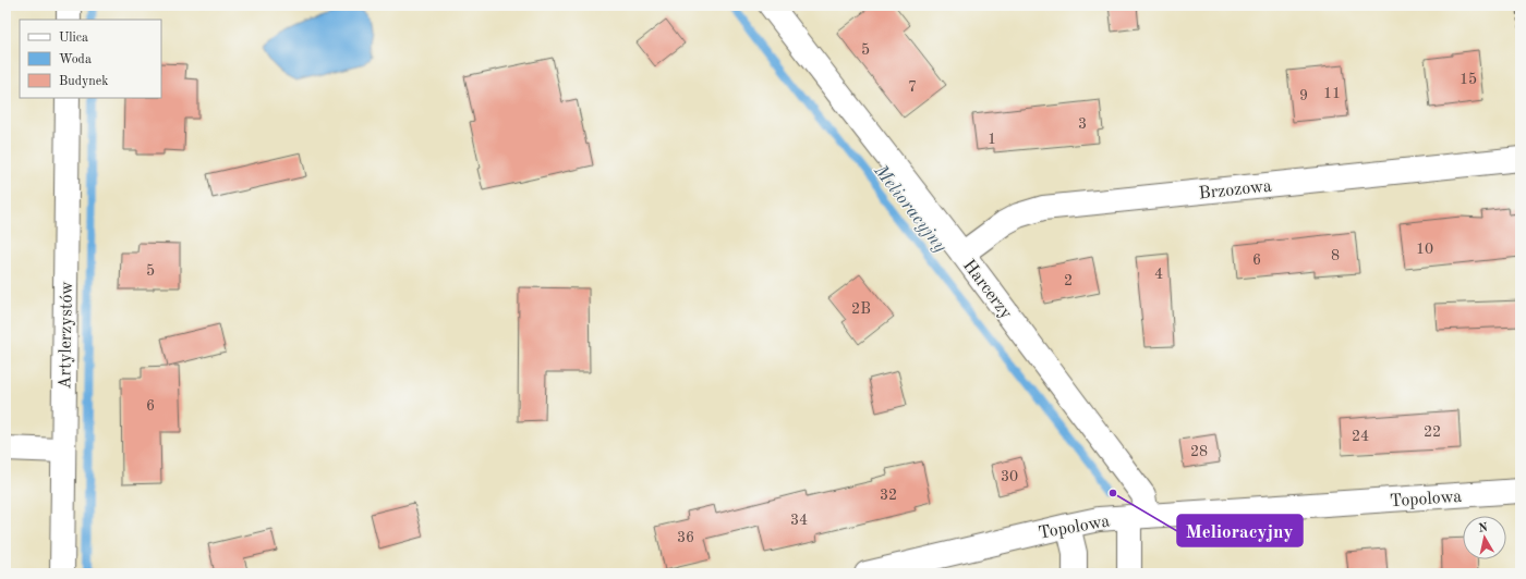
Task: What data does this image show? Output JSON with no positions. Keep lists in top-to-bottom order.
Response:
{
  "streets": {
    "street": [
      "Brzozowa",
      "Harcerzy",
      "Artylerzystów",
      "Topolowa"
    ]
  },
  "crossings": [
    ["Brzozowa", "Harcerzy"],
    ["Harcerzy", "Topolowa"]
  ],
  "water": ["Melioracyjny"],
  "places": ["Melioracyjny"],
  "house_numbers": [
    "5",
    "15",
    "7",
    "11",
    "9",
    "3",
    "1",
    "10",
    "8",
    "6",
    "5",
    "4",
    "2",
    "2B",
    "6",
    "22",
    "24",
    "28",
    "30",
    "32",
    "34",
    "36"
  ],
  "legend": ["Ulica", "Woda", "Budynek"],
  "north": "top"
}
